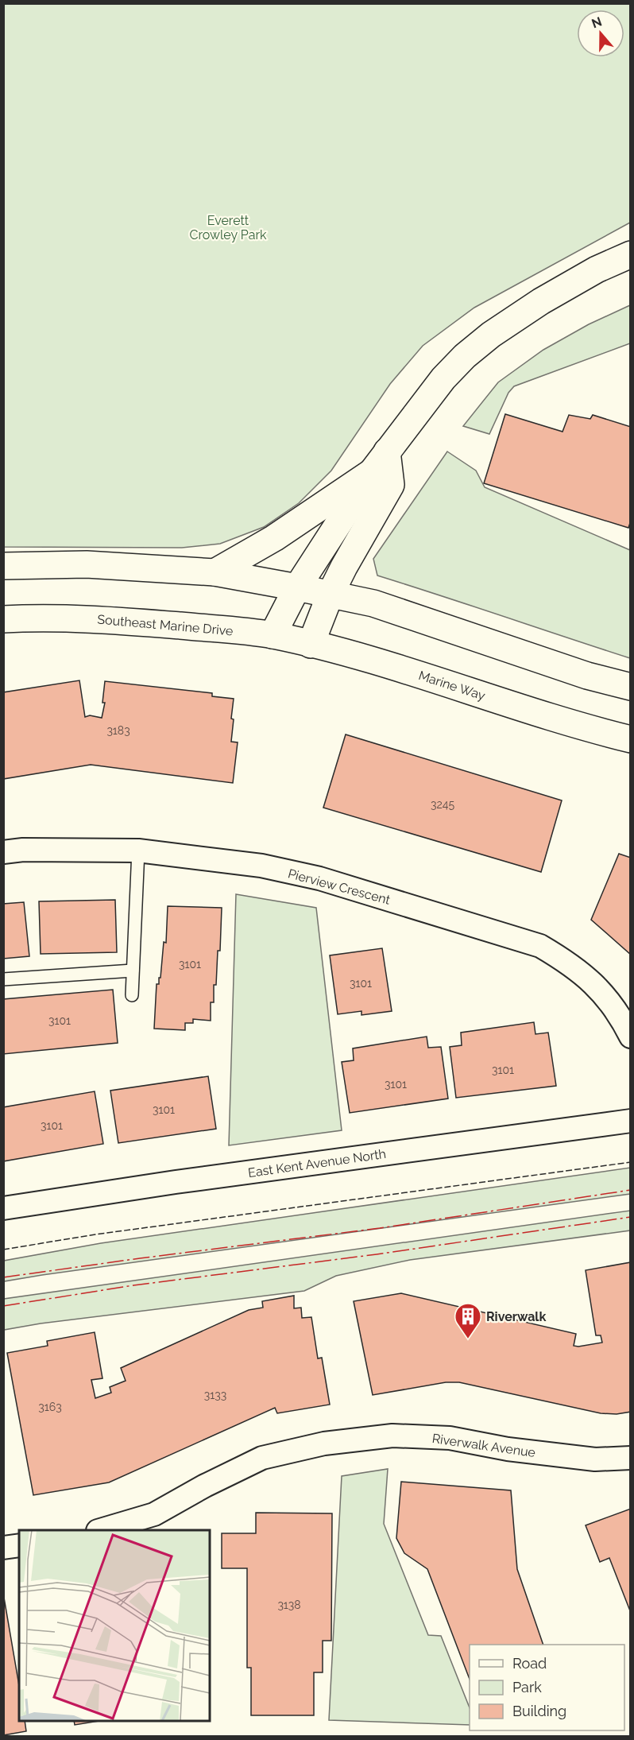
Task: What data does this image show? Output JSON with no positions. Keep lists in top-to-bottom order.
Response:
{
  "streets": {
    "main road": ["Southeast Marine Drive", "Marine Way"],
    "street": ["Pierview Crescent", "East Kent Avenue North", "Riverwalk Avenue"]
  },
  "crossings": [
    ["Southeast Marine Drive", "Marine Way"]
  ],
  "parks": ["Everett Crowley Park"],
  "places": {
    "building": ["Riverwalk"]
  },
  "house_numbers": [
    "3183",
    "3245",
    "3101",
    "3101",
    "3101",
    "3101",
    "3101",
    "3101",
    "3101",
    "3133",
    "3163",
    "3138"
  ],
  "legend": ["Road", "Park", "Building"],
  "north": "top"
}
